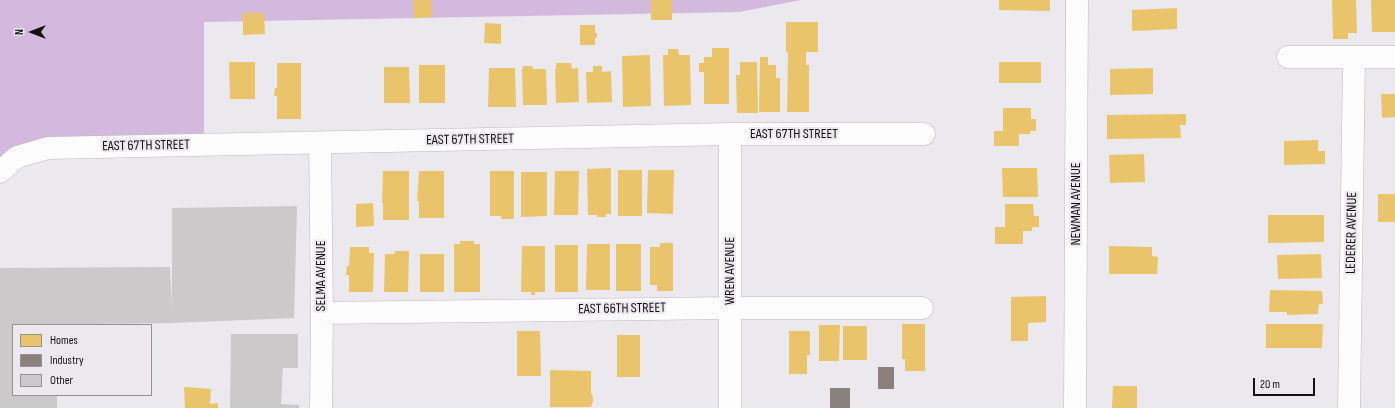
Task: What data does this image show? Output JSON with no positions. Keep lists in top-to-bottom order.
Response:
{
  "streets": {
    "street": [
      "EAST 67TH STREET",
      "NEWMAN AVENUE",
      "LEDERER AVENUE",
      "WREN AVENUE",
      "SELMA AVENUE",
      "EAST 66TH STREET"
    ]
  },
  "crossings": [
    ["EAST 67TH STREET", "WREN AVENUE"],
    ["EAST 67TH STREET", "SELMA AVENUE"],
    ["WREN AVENUE", "EAST 66TH STREET"],
    ["SELMA AVENUE", "EAST 66TH STREET"]
  ],
  "legend": ["Homes", "Industry", "Other"],
  "scale_bar": "20 m",
  "north": "left"
}
